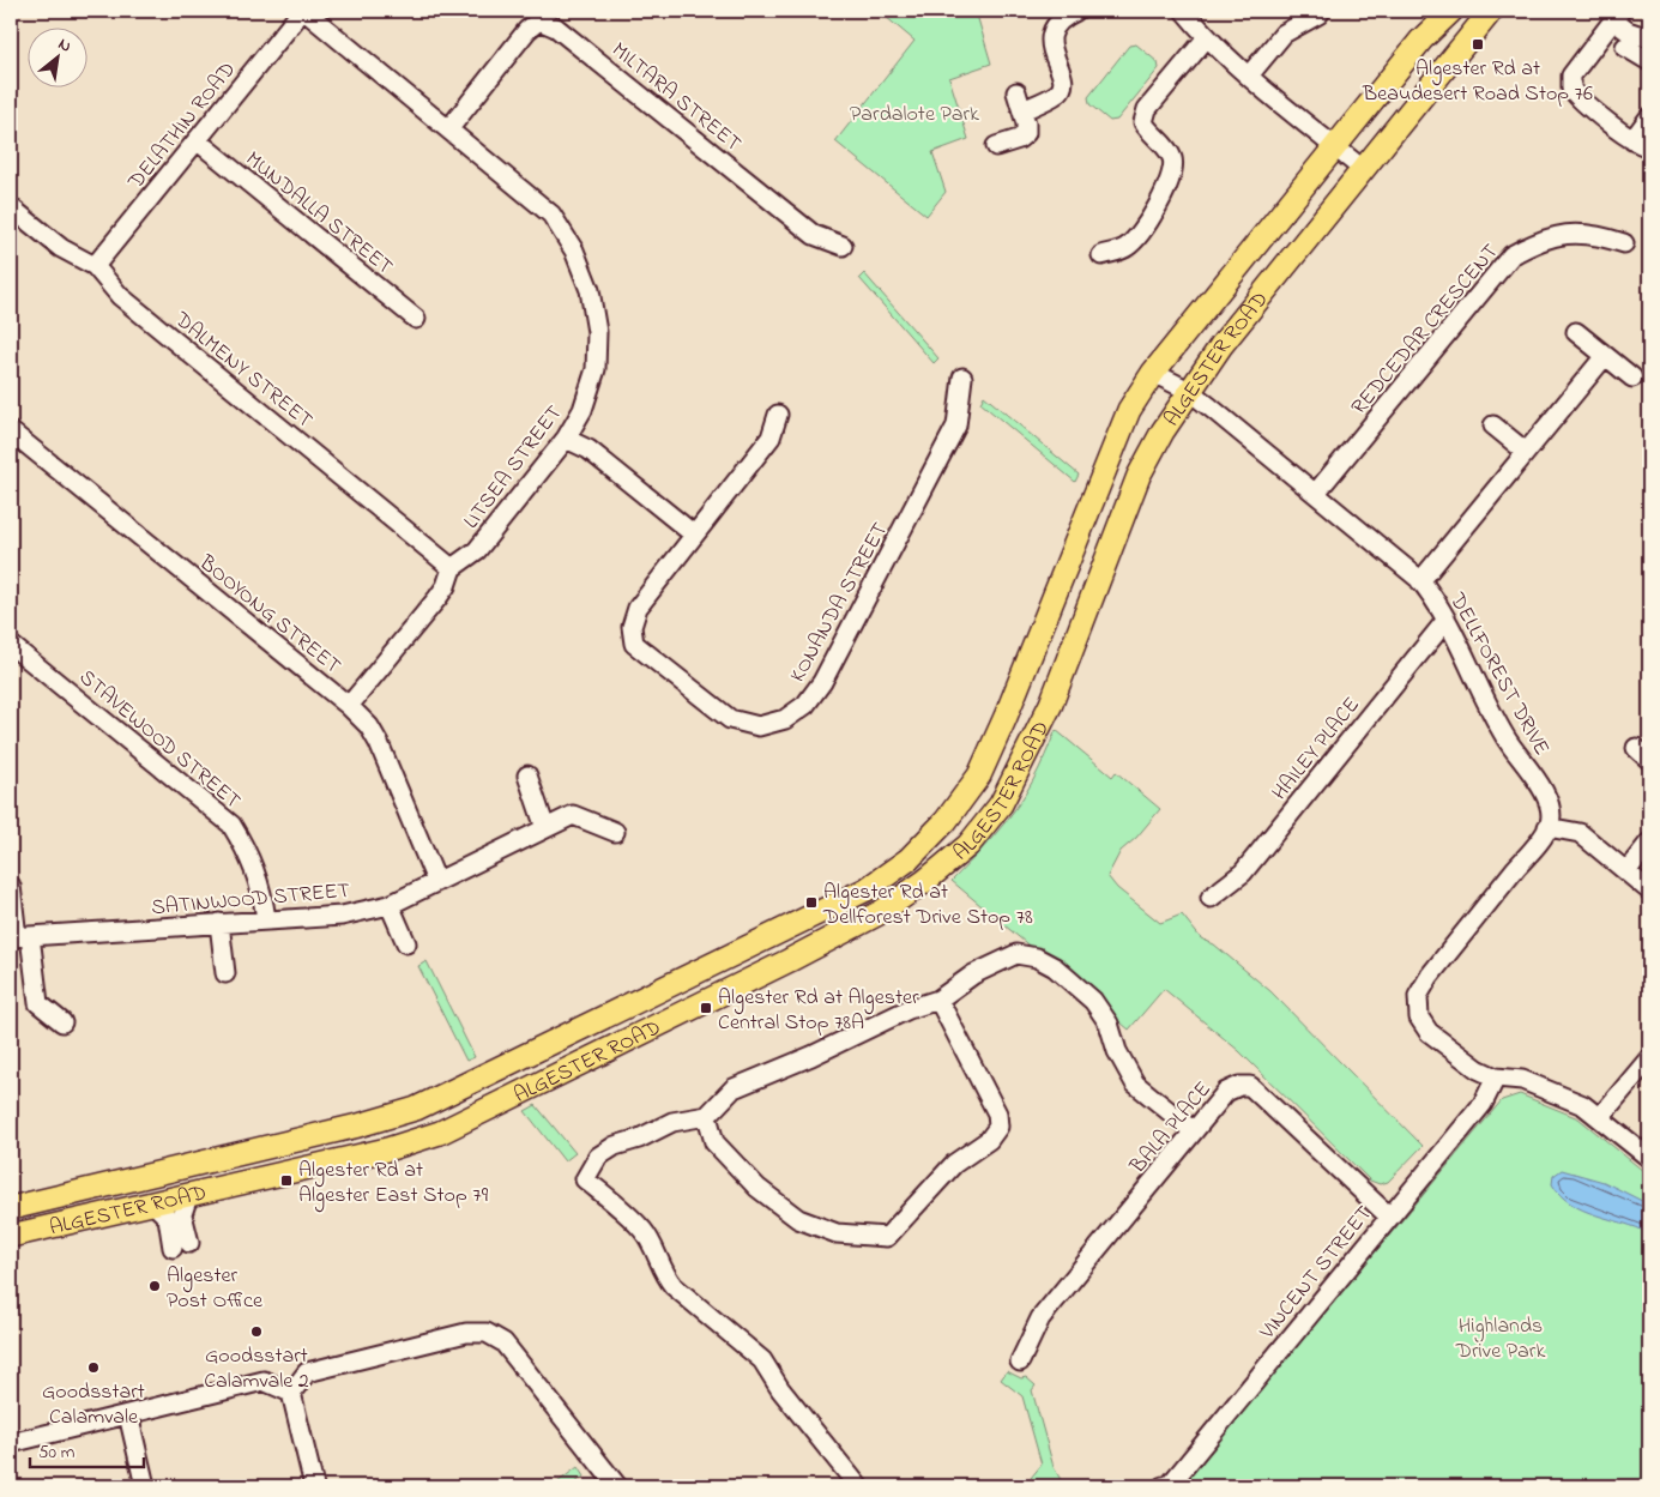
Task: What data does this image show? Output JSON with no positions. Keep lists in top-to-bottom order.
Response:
{
  "streets": {
    "main road": ["ALGESTER ROAD"],
    "street": [
      "MILTARA STREET",
      "DELATHIN ROAD",
      "MUNDALLA STREET",
      "REDCEDAR CRESCENT",
      "DALMENY STREET",
      "LITSEA STREET",
      "KONANDA STREET",
      "BOOYONG STREET",
      "DELLFOREST DRIVE",
      "STAVEWOOD STREET",
      "HAILEY PLACE",
      "SATINWOOD STREET",
      "BALA PLACE",
      "VINCENT STREET"
    ]
  },
  "crossings": [
    ["MILTARA STREET", "LITSEA STREET"],
    ["DELATHIN ROAD", "MUNDALLA STREET"],
    ["DELATHIN ROAD", "DALMENY STREET"],
    ["DELATHIN ROAD", "LITSEA STREET"],
    ["REDCEDAR CRESCENT", "DELLFOREST DRIVE"],
    ["ALGESTER ROAD", "DELLFOREST DRIVE"],
    ["DALMENY STREET", "LITSEA STREET"],
    ["LITSEA STREET", "BOOYONG STREET"],
    ["BOOYONG STREET", "SATINWOOD STREET"],
    ["DELLFOREST DRIVE", "HAILEY PLACE"],
    ["STAVEWOOD STREET", "SATINWOOD STREET"],
    ["BALA PLACE", "VINCENT STREET"]
  ],
  "parks": ["Pardalote Park", "Highlands Drive Park"],
  "places": {
    "transit": [
      "Algester Rd at Beaudesert Road Stop 76",
      "Algester Rd at Dellforest Drive Stop 78",
      "Algester Rd at Algester Central Stop 78A",
      "Algester Rd at Algester East Stop 79"
    ],
    "other": ["Algester Post Office", "Goodsstart Calamvale 2", "Goodsstart Calamvale"]
  },
  "scale_bar": "50 m",
  "north": "top right"
}
